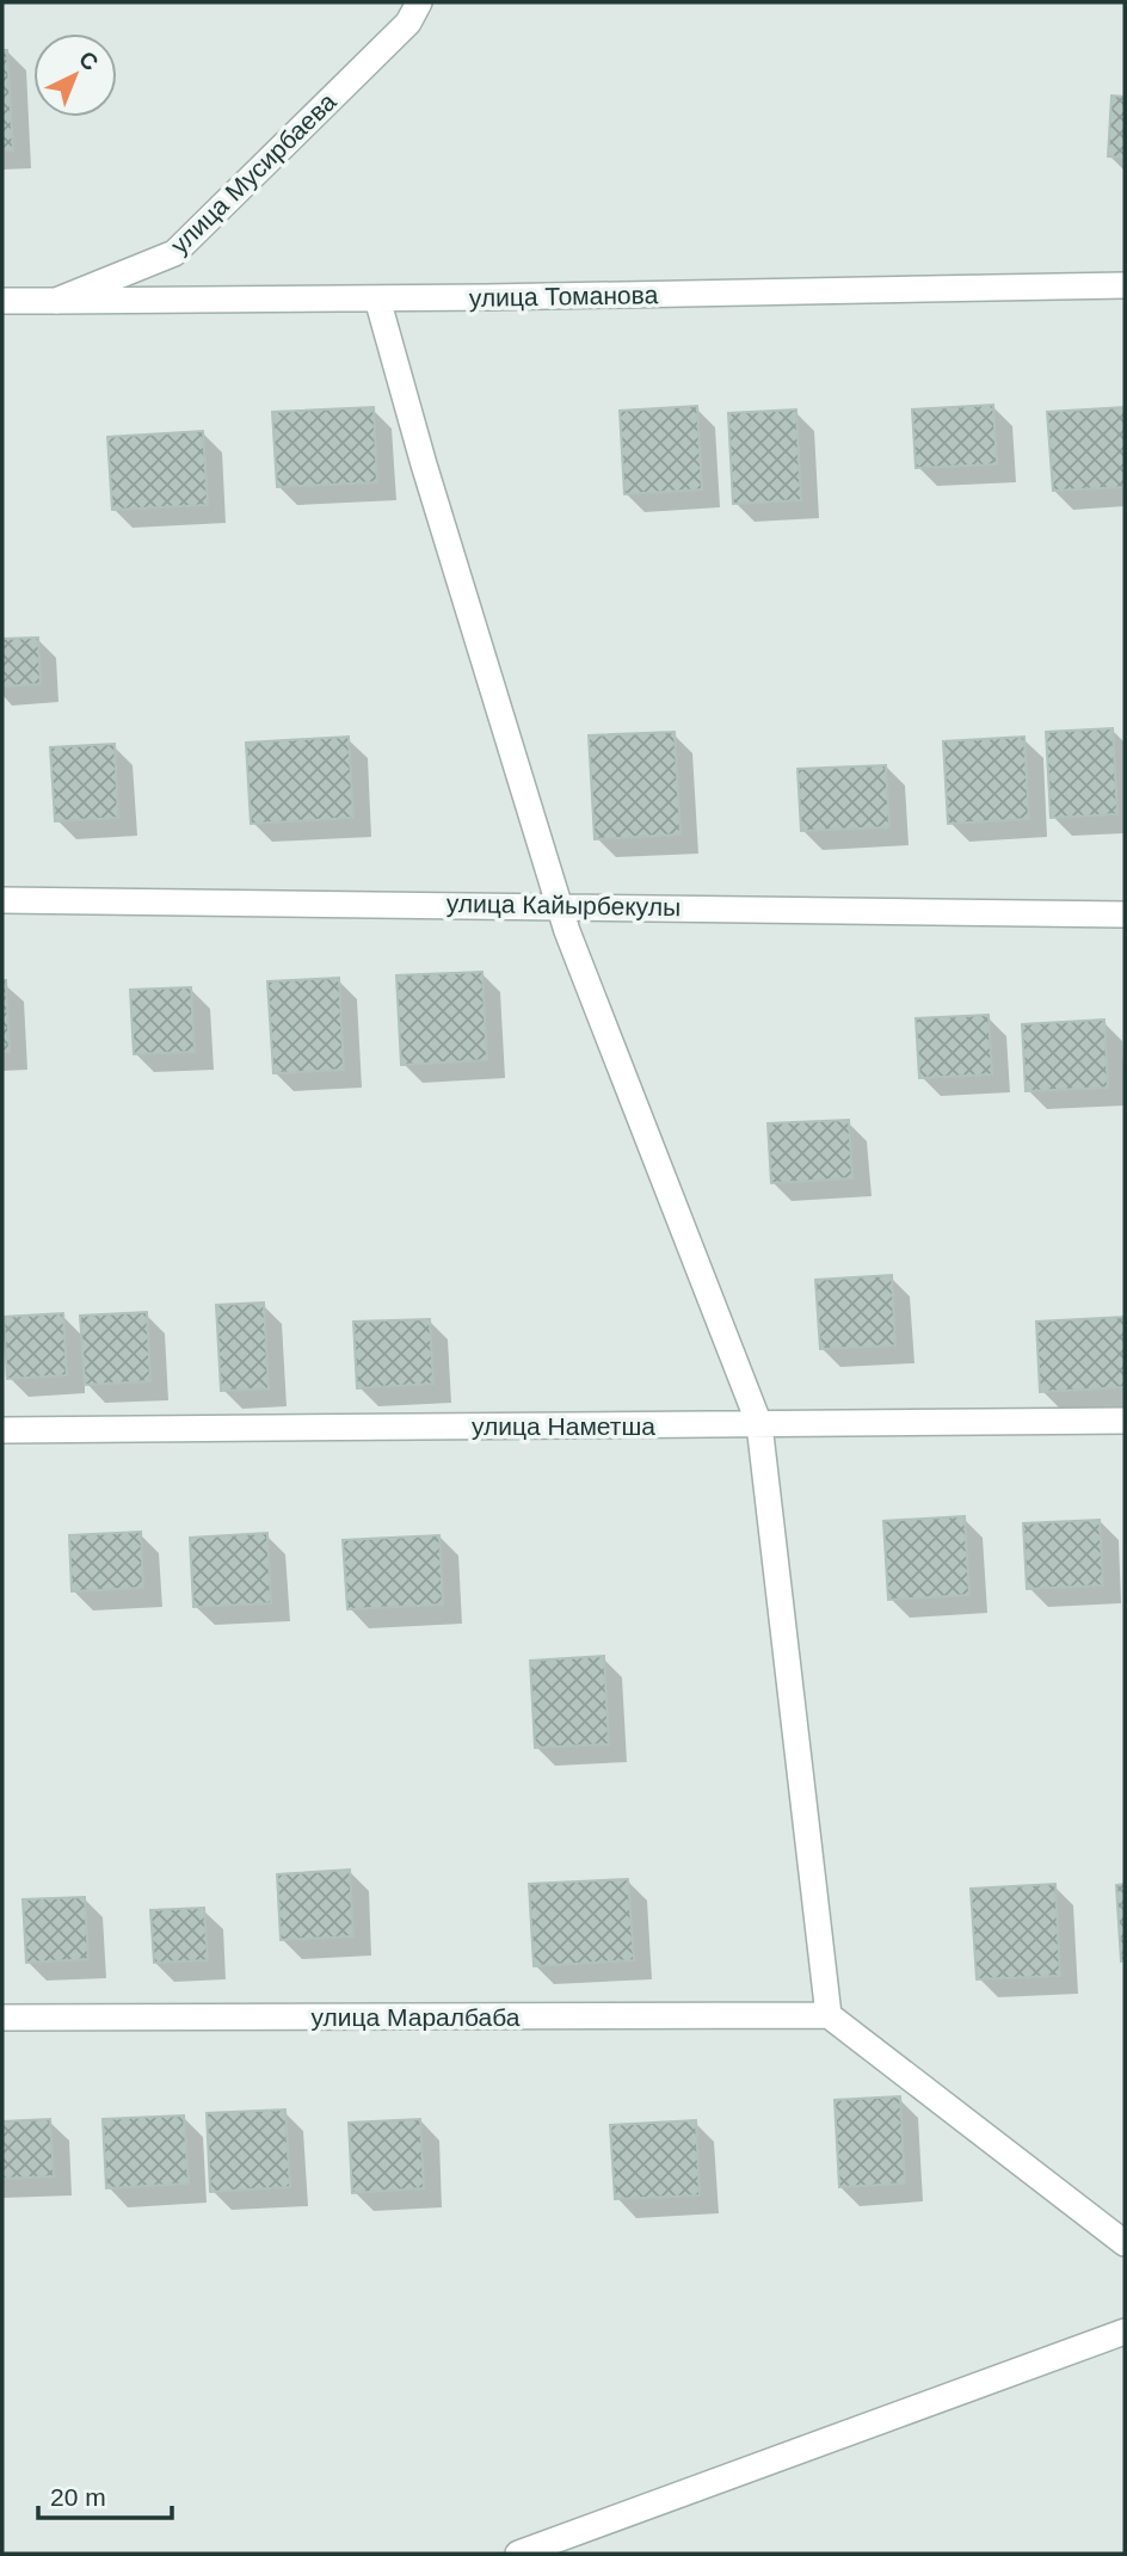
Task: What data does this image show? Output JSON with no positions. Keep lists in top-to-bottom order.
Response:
{
  "streets": {
    "street": [
      "улица Мусирбаева",
      "улица Томанова",
      "улица Кайырбекулы",
      "улица Наметша",
      "улица Маралбаба"
    ]
  },
  "crossings": [
    ["улица Мусирбаева", "улица Томанова"]
  ],
  "scale_bar": "20 m",
  "north": "top right"
}
